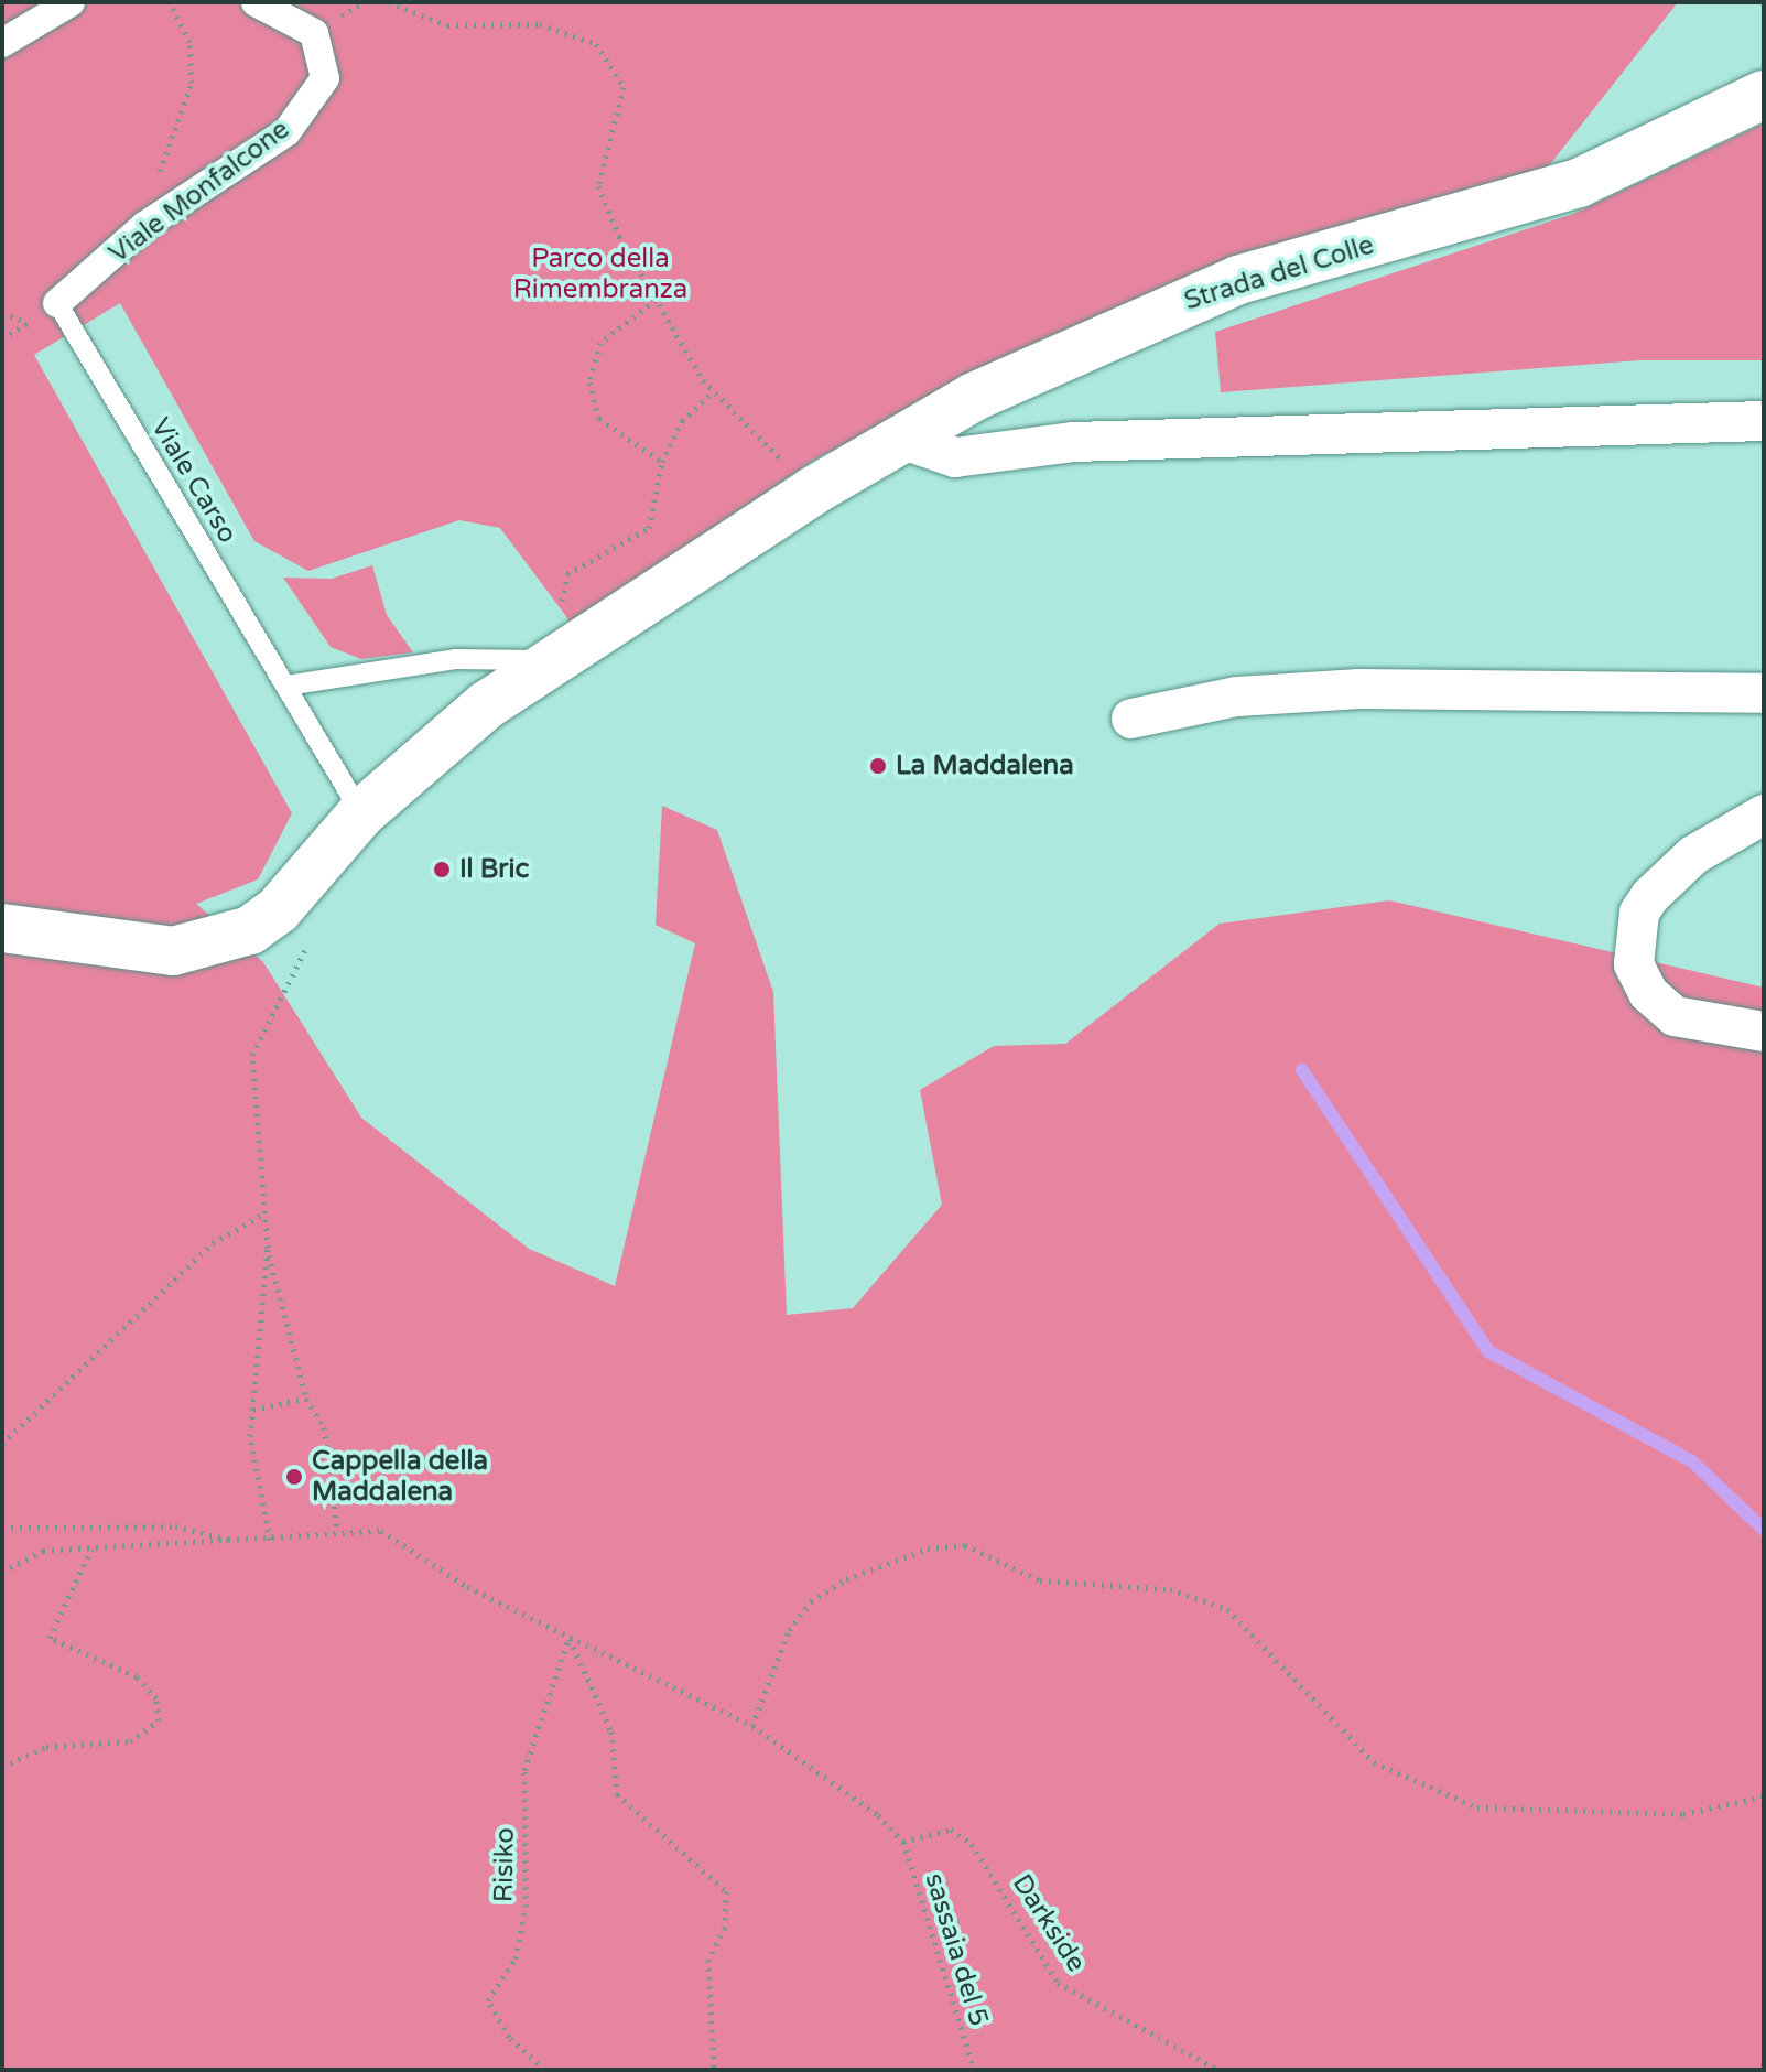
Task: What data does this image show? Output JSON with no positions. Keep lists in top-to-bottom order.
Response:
{
  "streets": {
    "street": ["Viale Monfalcone", "Strada del Colle"],
    "lane": ["Viale Carso"],
    "path": ["Risiko", "Darkside", "sassaia del 5"]
  },
  "crossings": [
    ["Viale Monfalcone", "Viale Carso"],
    ["Strada del Colle", "Viale Carso"],
    ["Darkside", "sassaia del 5"]
  ],
  "parks": ["Parco della Rimembranza"],
  "places": ["La Maddalena", "Il Bric", "Cappella della Maddalena"]
}
